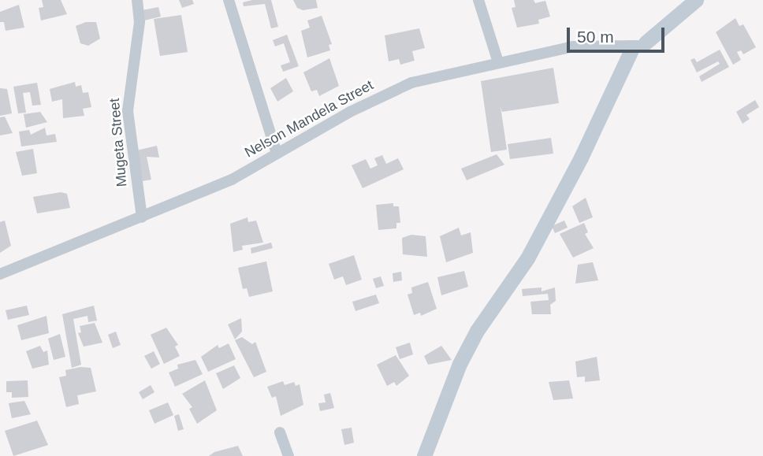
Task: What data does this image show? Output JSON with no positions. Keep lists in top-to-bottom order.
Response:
{
  "streets": {
    "street": ["Nelson Mandela Street", "Mugeta Street"]
  },
  "crossings": [
    ["Nelson Mandela Street", "Mugeta Street"]
  ],
  "scale_bar": "50 m"
}
